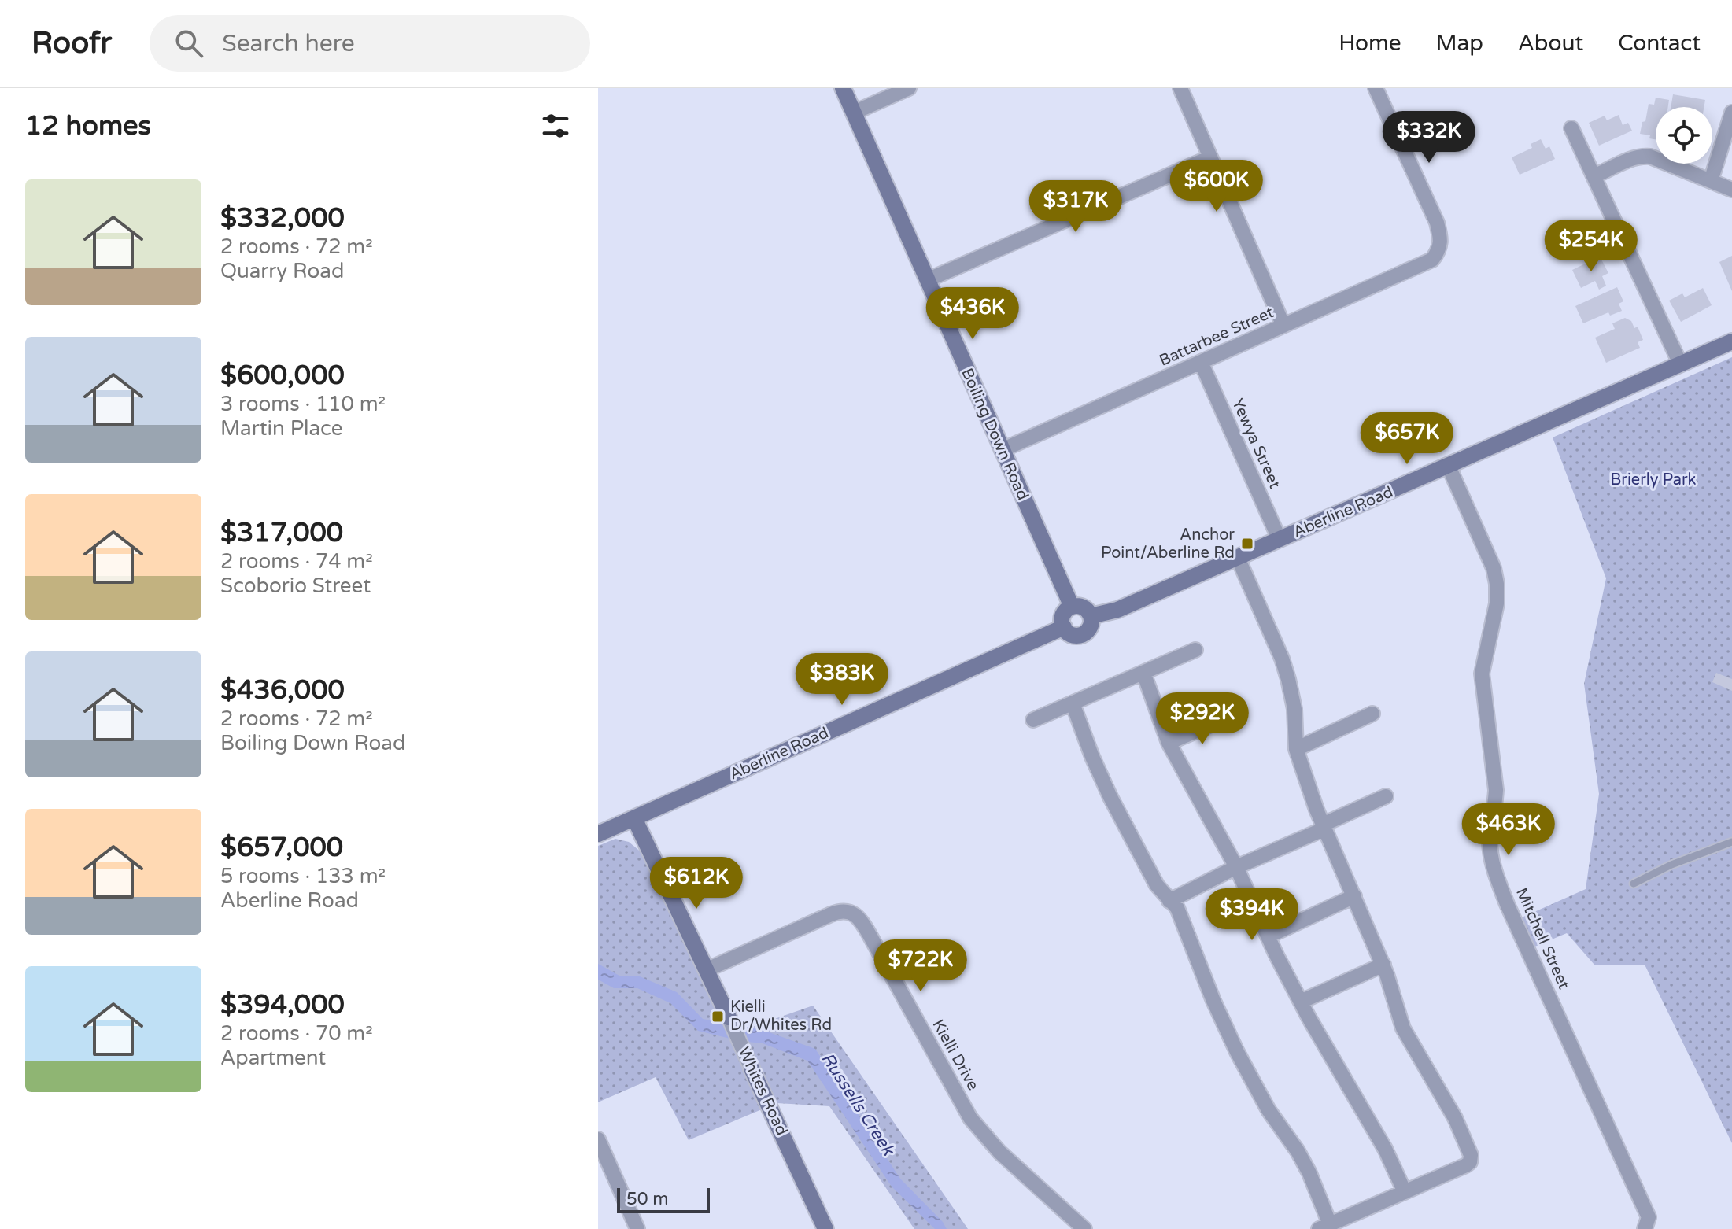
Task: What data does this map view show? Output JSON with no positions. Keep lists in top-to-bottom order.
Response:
{
  "streets": {
    "street": [
      "Battarbee Street",
      "Boiling Down Road",
      "Yewya Street",
      "Aberline Road",
      "Mitchell Street",
      "Kielli Drive",
      "Whites Road"
    ]
  },
  "crossings": [
    ["Battarbee Street", "Boiling Down Road"],
    ["Battarbee Street", "Yewya Street"],
    ["Boiling Down Road", "Aberline Road"],
    ["Yewya Street", "Aberline Road"],
    ["Aberline Road", "Mitchell Street"],
    ["Aberline Road", "Whites Road"],
    ["Kielli Drive", "Whites Road"]
  ],
  "water": ["Russells Creek"],
  "parks": ["Brierly Park"],
  "places": {
    "transit": ["Anchor Point/Aberline Rd", "Kielli Dr/Whites Rd"]
  },
  "scale_bar": "50 m",
  "page": {
    "header": "Roofr",
    "search": "Search here",
    "nav": [
      "Home",
      "Map",
      "About",
      "Contact"
    ],
    "heading": "12 homes",
    "price": [
      "$332K",
      "$600K",
      "$317K",
      "$254K",
      "$436K",
      "$657K",
      "$383K",
      "$292K",
      "$463K",
      "$612K",
      "$394K",
      "$722K"
    ],
    "list": [
      {
        "name": "$332,000",
        "note": "2 rooms · 72 m² · Quarry Road"
      },
      {
        "name": "$600,000",
        "note": "3 rooms · 110 m² · Martin Place"
      },
      {
        "name": "$317,000",
        "note": "2 rooms · 74 m² · Scoborio Street"
      },
      {
        "name": "$436,000",
        "note": "2 rooms · 72 m² · Boiling Down Road"
      },
      {
        "name": "$657,000",
        "note": "5 rooms · 133 m² · Aberline Road"
      },
      {
        "name": "$394,000",
        "note": "2 rooms · 70 m² · Apartment"
      }
    ],
    "scale": "50 m"
  }
}
